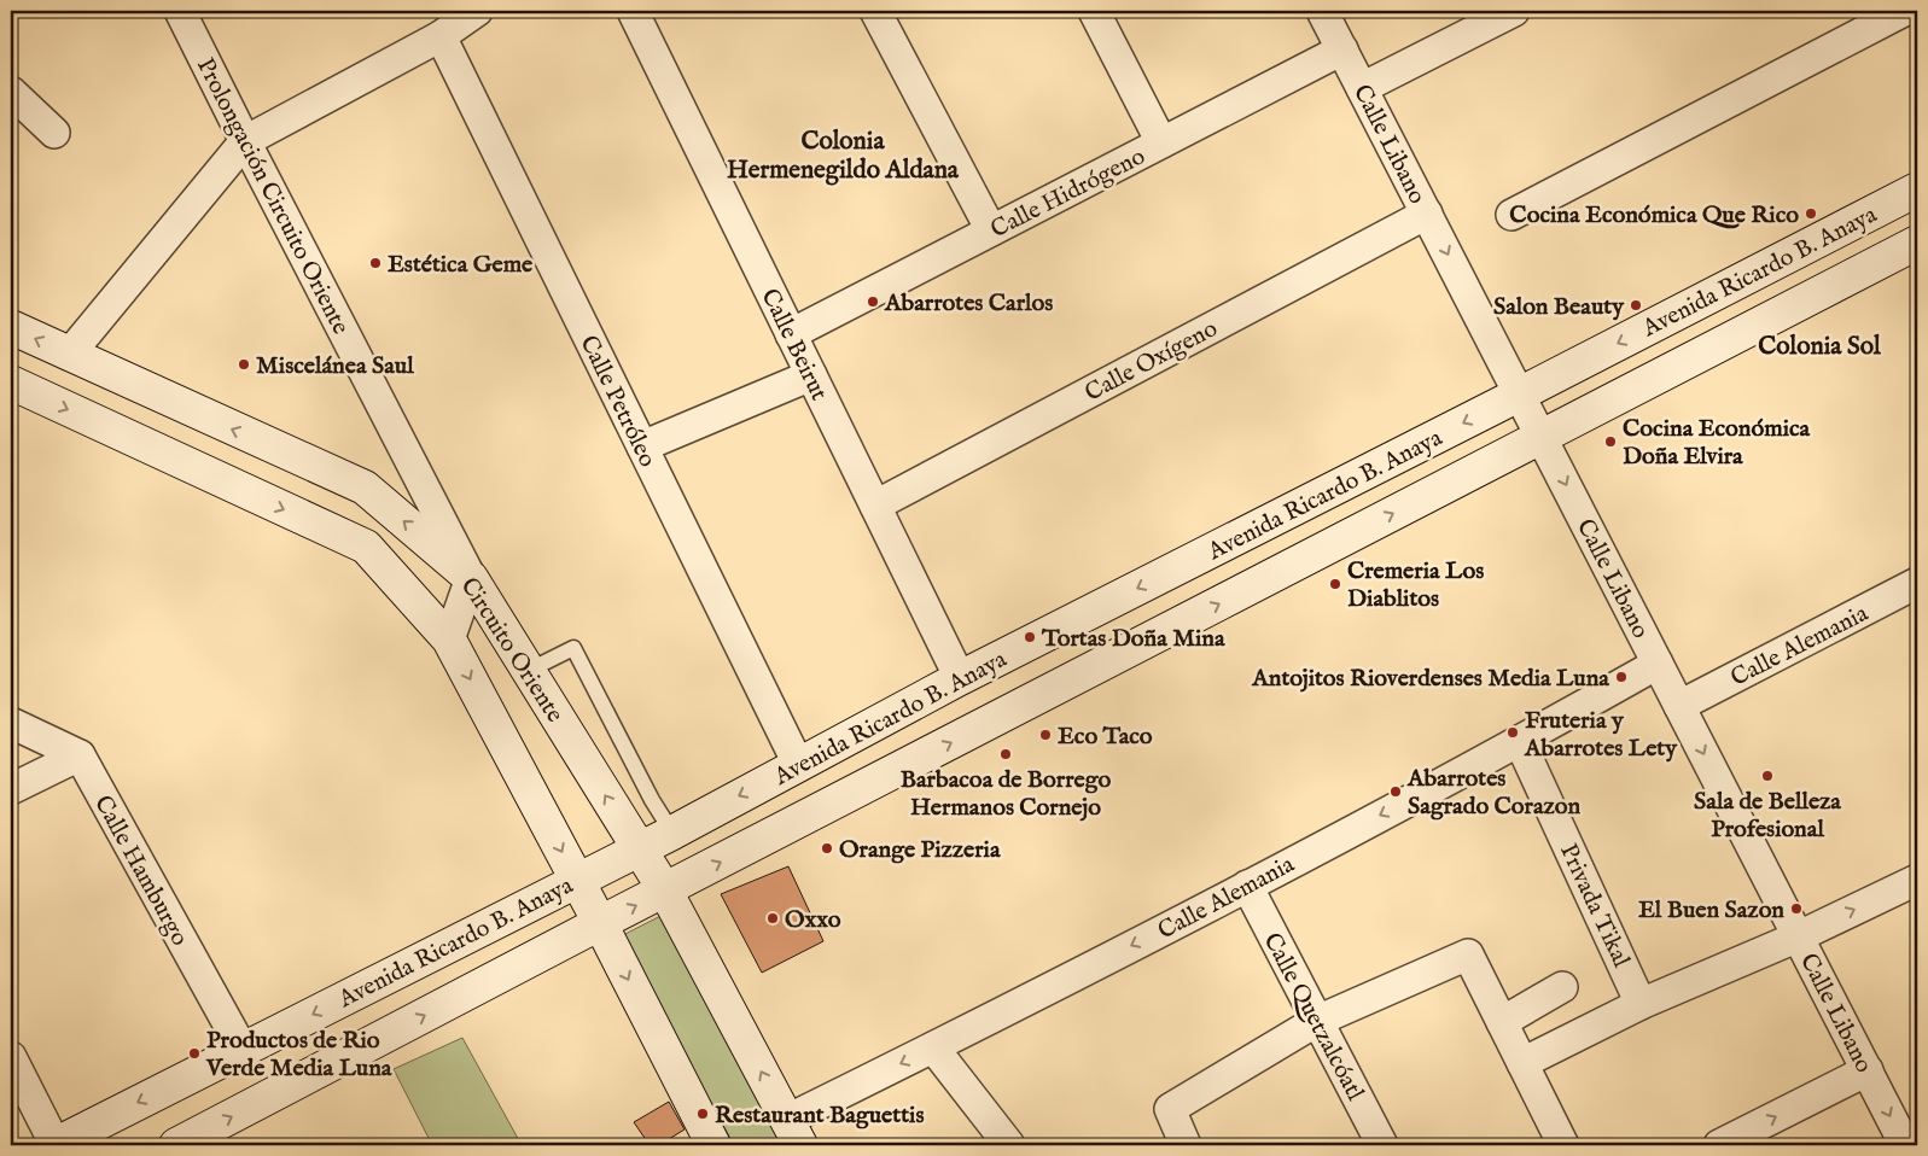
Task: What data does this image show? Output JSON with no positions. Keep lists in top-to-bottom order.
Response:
{
  "streets": {
    "main road": ["Avenida Ricardo B. Anaya", "Circuito Oriente"],
    "street": [
      "Calle Libano",
      "Calle Hidrógeno",
      "Prolongación Circuito Oriente",
      "Calle Beirut",
      "Calle Oxígeno",
      "Calle Petróleo",
      "Calle Alemania",
      "Calle Hamburgo",
      "Privada Tikal",
      "Calle Quetzalcóatl"
    ]
  },
  "crossings": [
    ["Calle Libano", "Calle Hidrógeno"],
    ["Calle Libano", "Avenida Ricardo B. Anaya"],
    ["Calle Libano", "Calle Oxígeno"],
    ["Calle Libano", "Calle Alemania"],
    ["Calle Hidrógeno", "Calle Beirut"],
    ["Prolongación Circuito Oriente", "Circuito Oriente"],
    ["Avenida Ricardo B. Anaya", "Calle Beirut"],
    ["Avenida Ricardo B. Anaya", "Calle Petróleo"],
    ["Avenida Ricardo B. Anaya", "Circuito Oriente"],
    ["Avenida Ricardo B. Anaya", "Calle Hamburgo"],
    ["Calle Beirut", "Calle Oxígeno"],
    ["Calle Alemania", "Circuito Oriente"],
    ["Calle Alemania", "Privada Tikal"],
    ["Calle Alemania", "Calle Quetzalcóatl"]
  ],
  "one_way": ["Calle Libano", "Calle Alemania"],
  "districts": ["Colonia Hermenegildo Aldana", "Colonia Sol"],
  "places": [
    "Cocina Económica Que Rico",
    "Estética Geme",
    "Abarrotes Carlos",
    "Salon Beauty",
    "Miscelánea Saul",
    "Cocina Económica Doña Elvira",
    "Cremeria Los Diablitos",
    "Tortas Doña Mina",
    "Antojitos Rioverdenses Media Luna",
    "Fruteria y Abarrotes Lety",
    "Eco Taco",
    "Barbacoa de Borrego Hermanos Cornejo",
    "Sala de Belleza Profesional",
    "Abarrotes Sagrado Corazon",
    "Orange Pizzeria",
    "El Buen Sazon",
    "Oxxo",
    "Productos de Rio Verde Media Luna",
    "Restaurant Baguettis"
  ]
}
